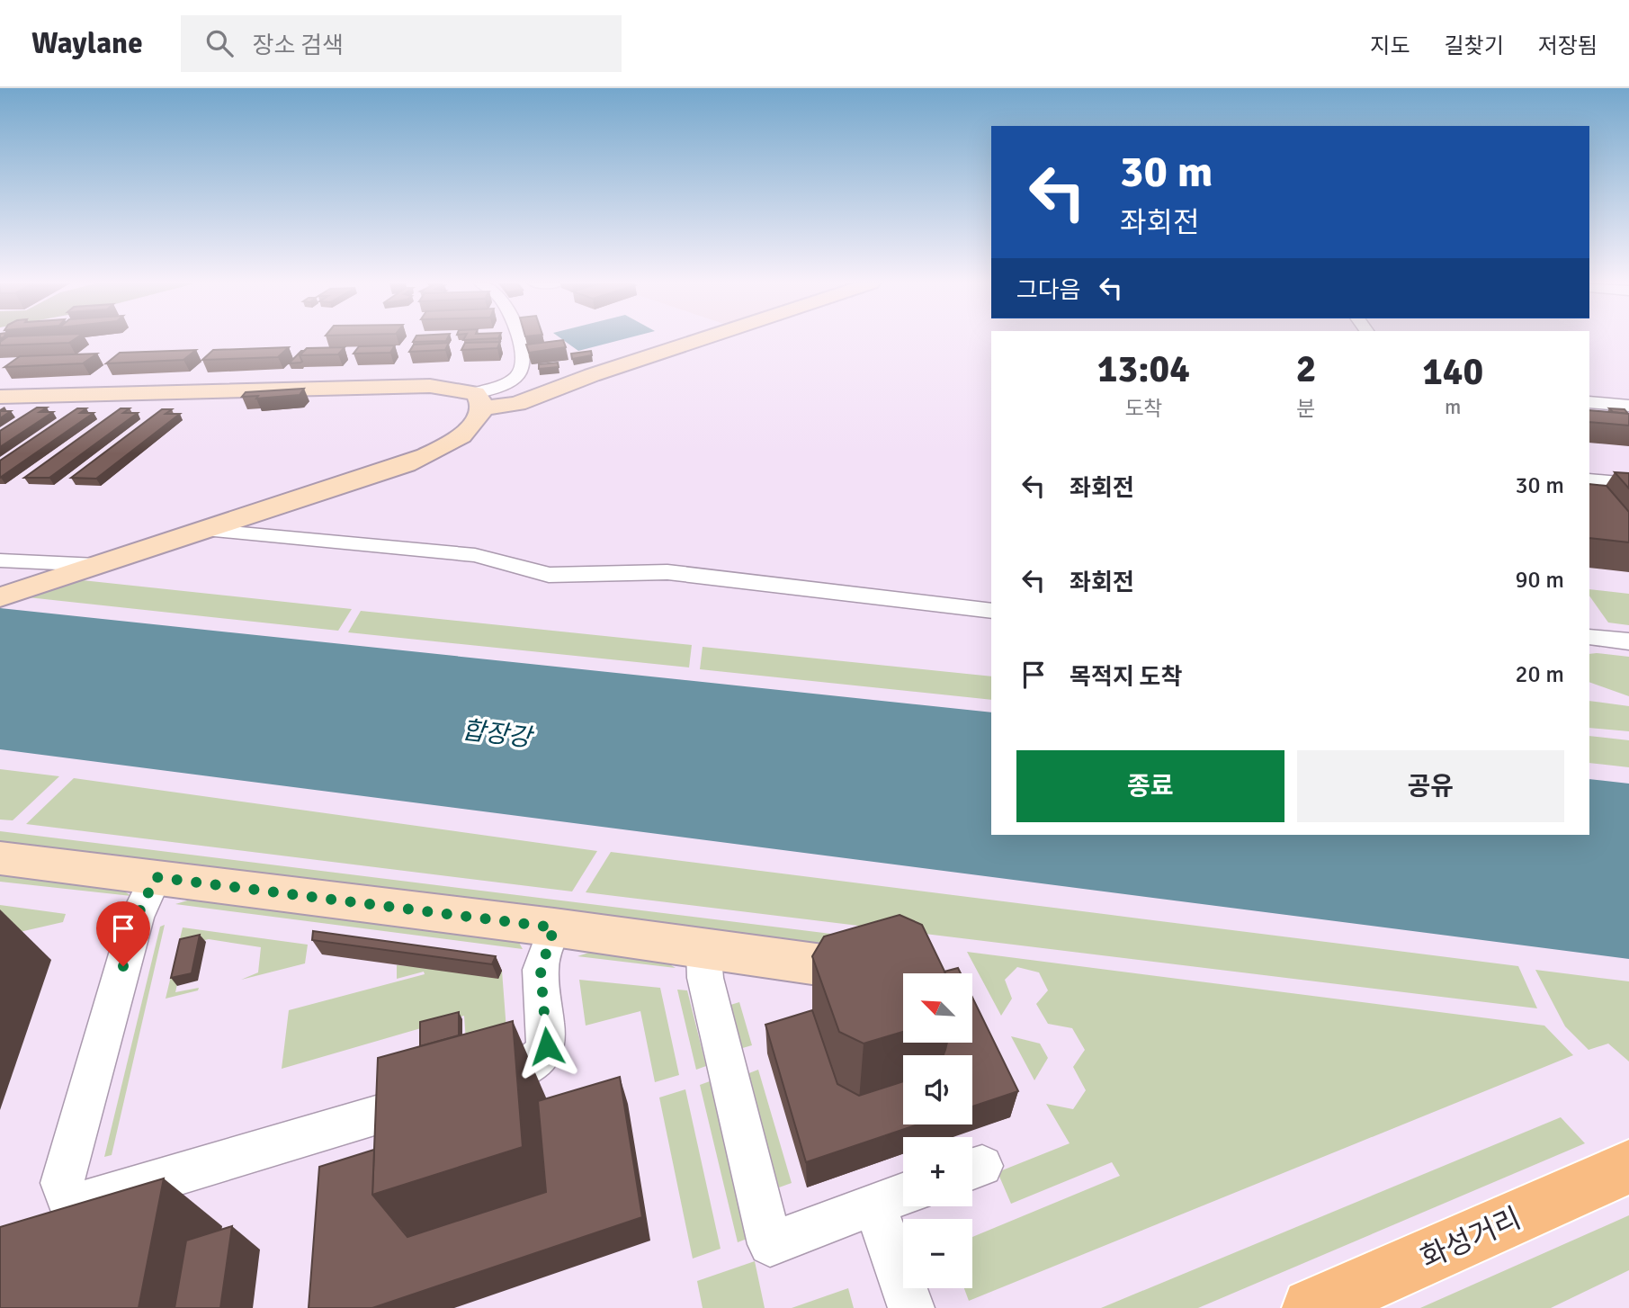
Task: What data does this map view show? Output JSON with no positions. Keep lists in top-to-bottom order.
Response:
{
  "streets": {
    "main road": ["화성거리"]
  },
  "water": ["합장강"],
  "north": "top left",
  "page": {
    "header": "Waylane",
    "search": "장소 검색",
    "nav": ["지도", "길찾기", "저장됨"],
    "turn": ["30 m", "좌회전"],
    "then": "그다음",
    "eta": [
      "13:04",
      "도착",
      "2",
      "분",
      "140",
      "m"
    ],
    "list": [
      {
        "name": "좌회전",
        "value": "30 m"
      },
      {
        "name": "좌회전",
        "value": "90 m"
      },
      {
        "name": "목적지 도착",
        "value": "20 m"
      }
    ],
    "buttons": ["종료", "공유"],
    "map_buttons": ["+", "−"]
  }
}
